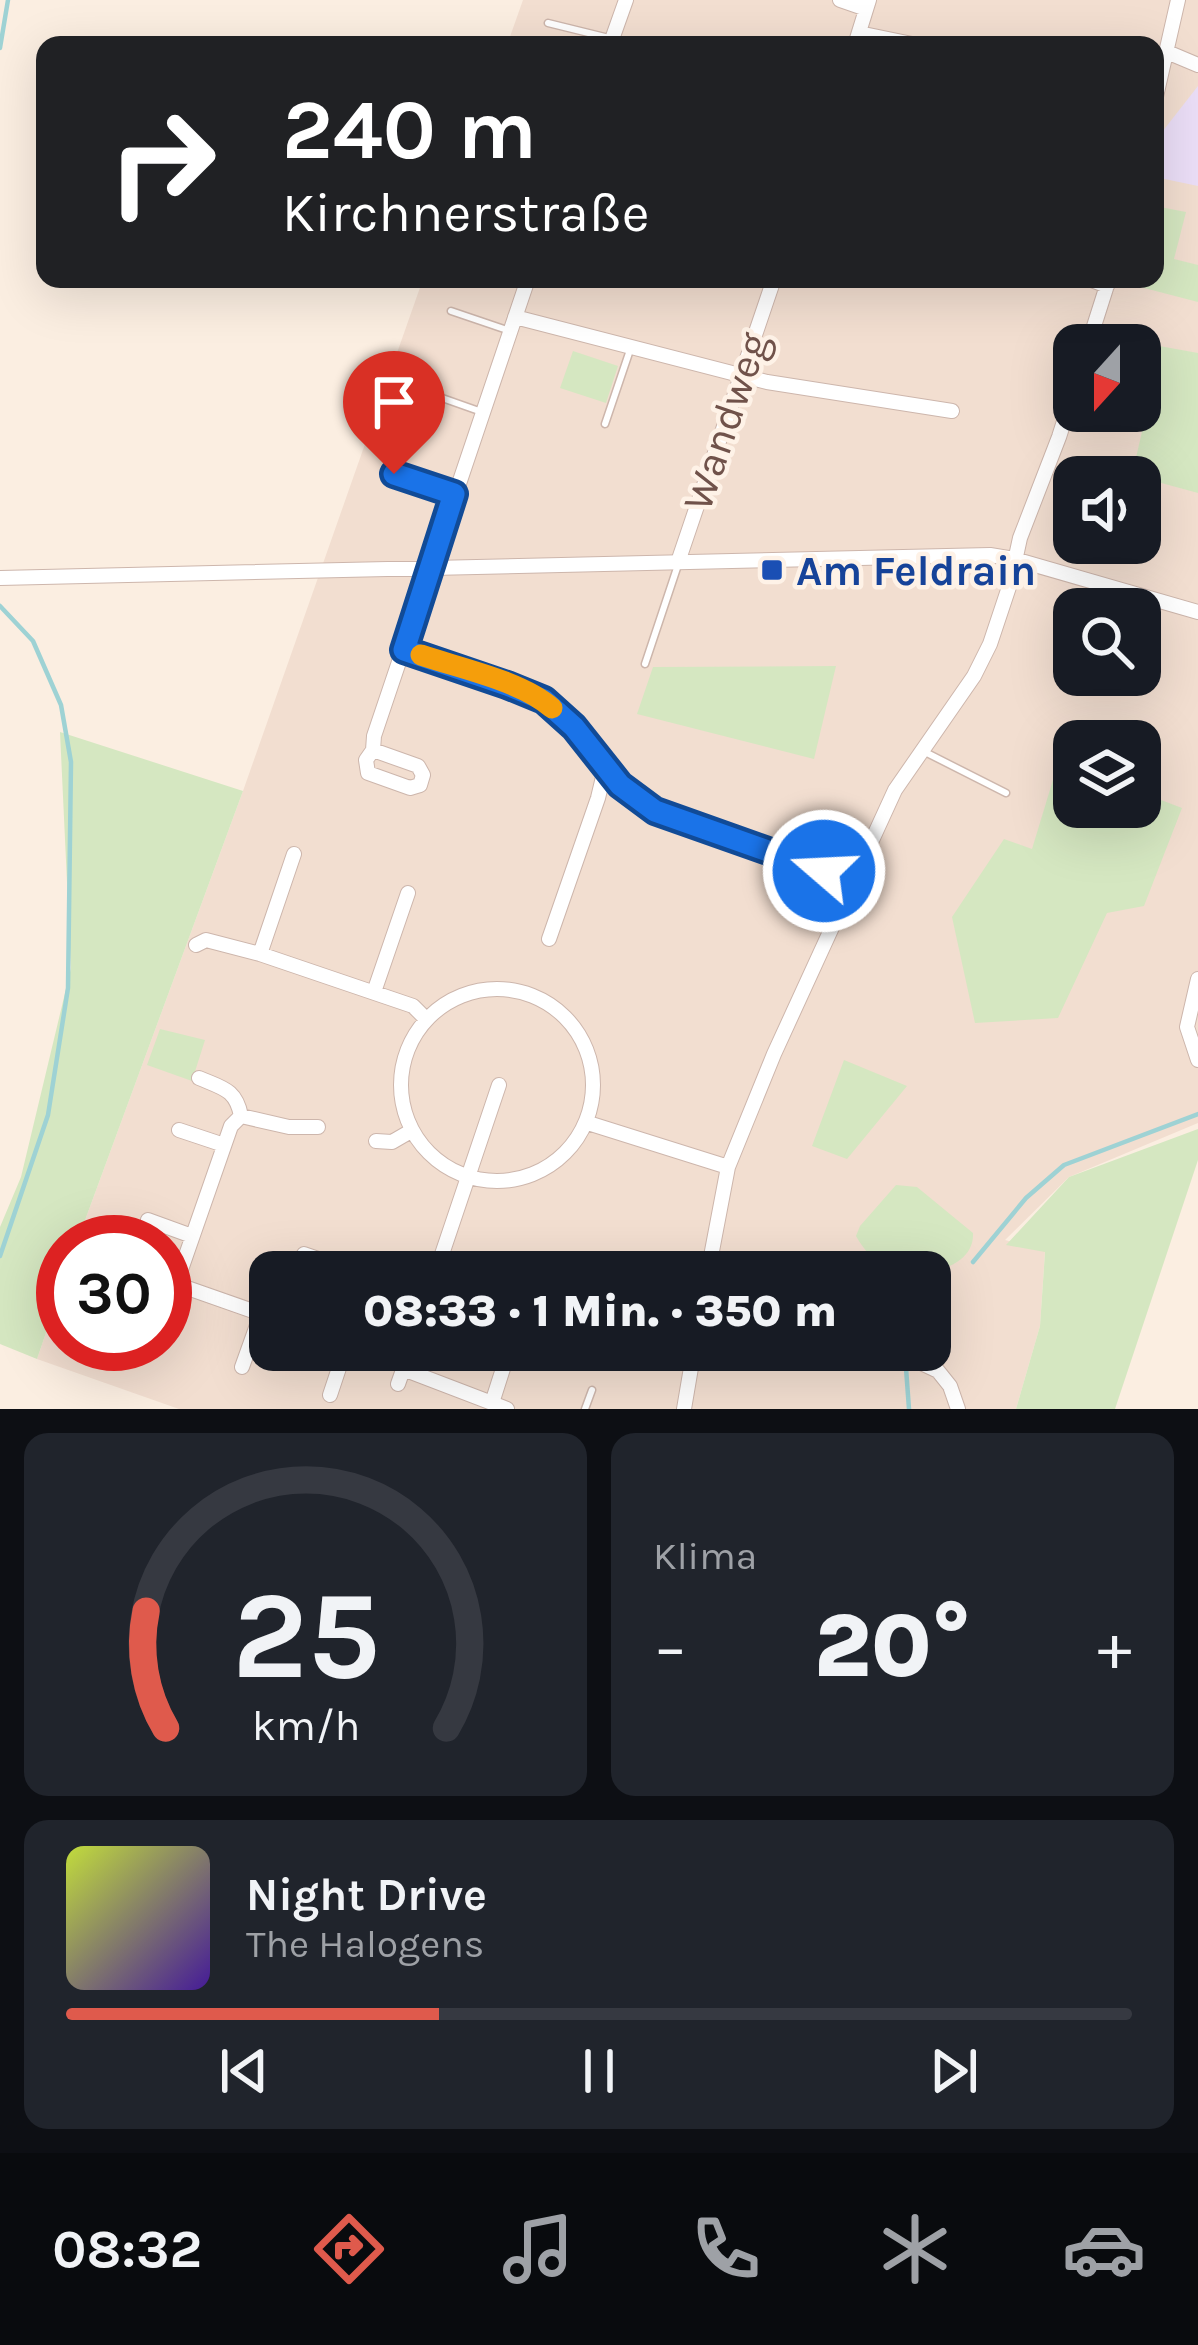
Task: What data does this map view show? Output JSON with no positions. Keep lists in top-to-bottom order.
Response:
{
  "streets": {
    "street": ["Wandweg"]
  },
  "places": {
    "transit": ["Am Feldrain"]
  },
  "north": "bottom",
  "page": {
    "turn": ["240 m", "Kirchnerstraße"],
    "limit": "30",
    "trip": "08:33 · 1 Min. · 350 m",
    "tile": "Klima",
    "heat": ["−", "20°", "+"],
    "song": ["Night Drive", "The Halogens"],
    "tabs": "08:32",
    "gauge": ["25", "km/h"]
  }
}
